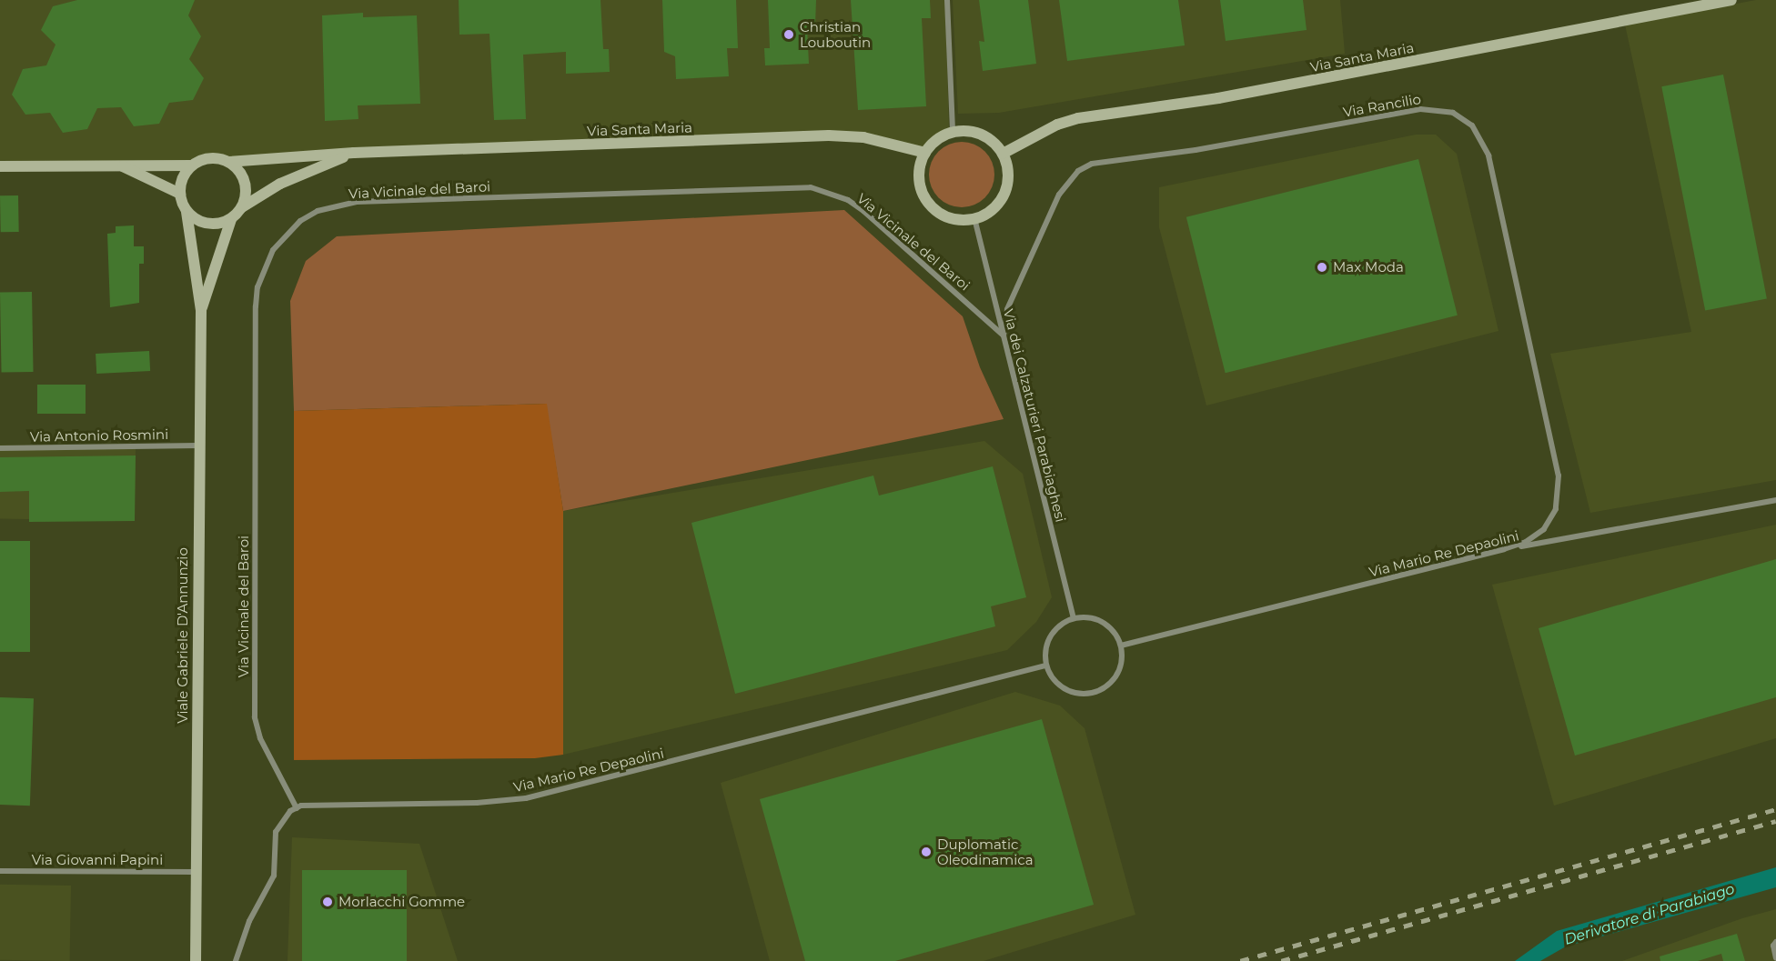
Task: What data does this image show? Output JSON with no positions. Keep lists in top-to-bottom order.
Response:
{
  "streets": {
    "street": [
      "Via Santa Maria",
      "Via Rancilio",
      "Via Vicinale del Baroi",
      "Via dei Calzaturieri Parabiaghesi",
      "Via Antonio Rosmini",
      "Via Mario Re Depaolini",
      "Viale Gabriele D'Annunzio",
      "Via Giovanni Papini"
    ]
  },
  "crossings": [
    ["Via Santa Maria", "Via dei Calzaturieri Parabiaghesi"],
    ["Via Santa Maria", "Viale Gabriele D'Annunzio"],
    ["Via Rancilio", "Via Vicinale del Baroi"],
    ["Via Rancilio", "Via dei Calzaturieri Parabiaghesi"],
    ["Via Rancilio", "Via Mario Re Depaolini"],
    ["Via Vicinale del Baroi", "Via dei Calzaturieri Parabiaghesi"],
    ["Via Vicinale del Baroi", "Via Mario Re Depaolini"],
    ["Via dei Calzaturieri Parabiaghesi", "Via Mario Re Depaolini"],
    ["Via Antonio Rosmini", "Viale Gabriele D'Annunzio"],
    ["Viale Gabriele D'Annunzio", "Via Giovanni Papini"]
  ],
  "water": ["Derivatore di Parabiago"],
  "places": [
    "Christian Louboutin",
    "Max Moda",
    "Duplomatic Oleodinamica",
    "Morlacchi Gomme"
  ]
}
